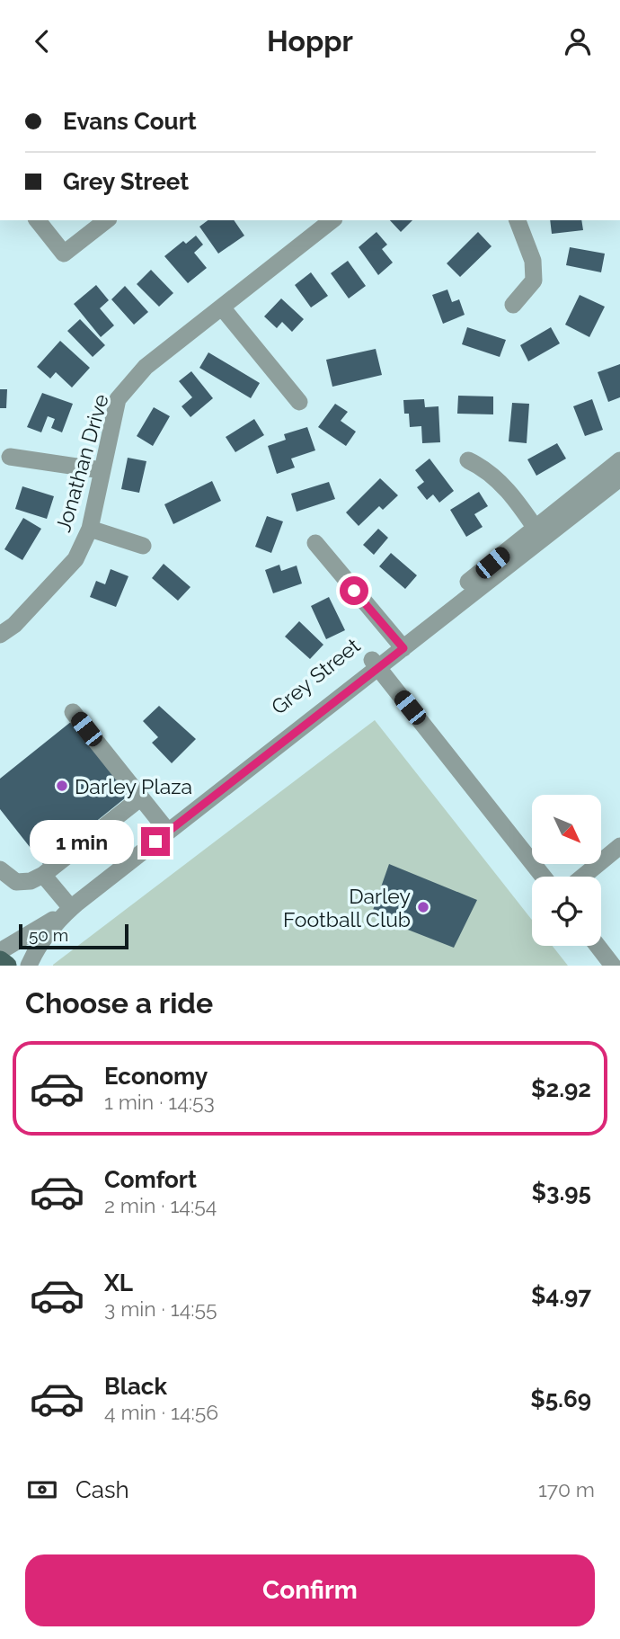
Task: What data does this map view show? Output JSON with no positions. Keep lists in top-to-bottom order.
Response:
{
  "streets": {
    "street": ["Jonathan Drive", "Grey Street"]
  },
  "places": ["Darley Plaza", "Darley Football Club"],
  "scale_bar": "50 m",
  "north": "bottom right",
  "page": {
    "header": "Hoppr",
    "banner": ["Evans Court", "Grey Street"],
    "bubble": "1 min",
    "scale": "50 m",
    "heading": "Choose a ride",
    "list": [
      {
        "name": "Economy",
        "note": "1 min · 14:53",
        "value": "$2.92"
      },
      {
        "name": "Comfort",
        "note": "2 min · 14:54",
        "value": "$3.95"
      },
      {
        "name": "XL",
        "note": "3 min · 14:55",
        "value": "$4.97"
      },
      {
        "name": "Black",
        "note": "4 min · 14:56",
        "value": "$5.69"
      }
    ],
    "pay": ["Cash", "170 m"],
    "buttons": "Confirm"
  }
}
